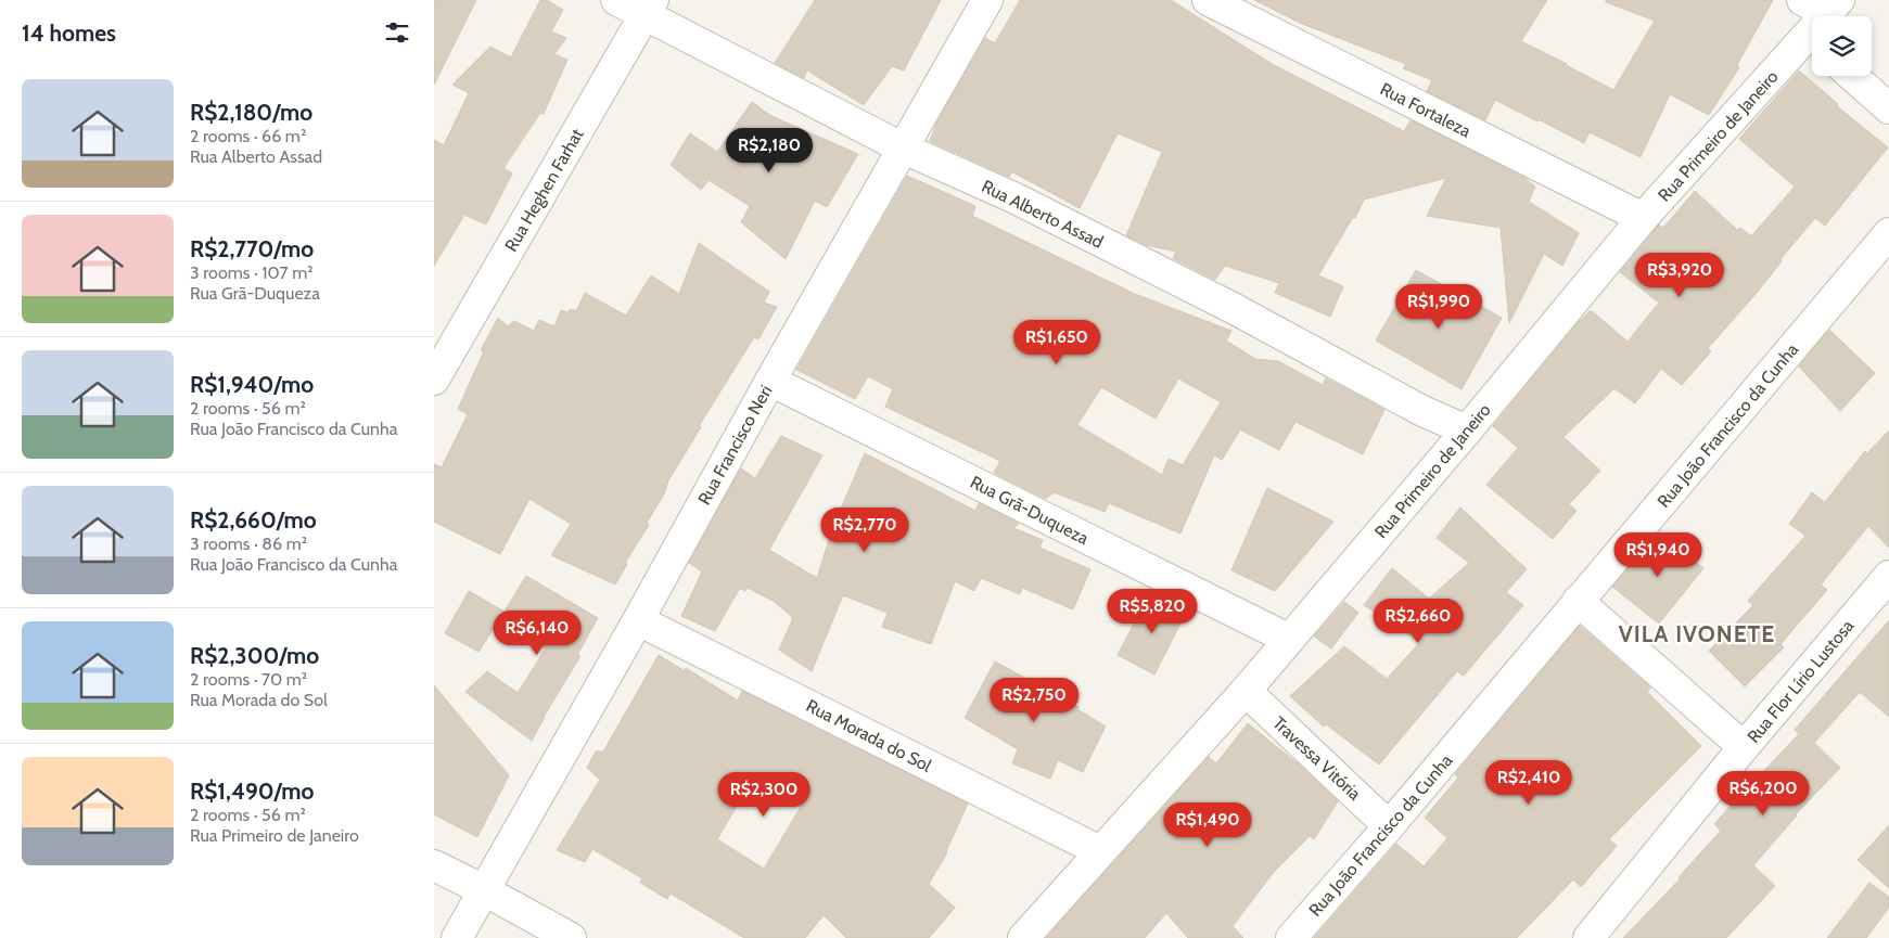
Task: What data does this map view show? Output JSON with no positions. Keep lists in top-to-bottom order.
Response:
{
  "streets": {
    "street": [
      "Rua Fortaleza",
      "Rua Primeiro de Janeiro",
      "Rua Heghen Farhat",
      "Rua Alberto Assad",
      "Rua João Francisco da Cunha",
      "Rua Francisco Neri",
      "Rua Grã-Duqueza",
      "Rua Flor Lírio Lustosa",
      "Rua Morada do Sol",
      "Travessa Vitória"
    ]
  },
  "crossings": [
    ["Rua Fortaleza", "Rua Primeiro de Janeiro"],
    ["Rua Primeiro de Janeiro", "Rua Alberto Assad"],
    ["Rua Primeiro de Janeiro", "Rua Grã-Duqueza"],
    ["Rua Primeiro de Janeiro", "Rua Morada do Sol"],
    ["Rua Primeiro de Janeiro", "Travessa Vitória"],
    ["Rua Heghen Farhat", "Rua Alberto Assad"],
    ["Rua Alberto Assad", "Rua Francisco Neri"],
    ["Rua João Francisco da Cunha", "Travessa Vitória"],
    ["Rua Francisco Neri", "Rua Grã-Duqueza"],
    ["Rua Francisco Neri", "Rua Morada do Sol"]
  ],
  "districts": ["VILA IVONETE"],
  "page": {
    "heading": "14 homes",
    "list": [
      {
        "name": "R$2,180/mo",
        "note": "2 rooms · 66 m² · Rua Alberto Assad"
      },
      {
        "name": "R$2,770/mo",
        "note": "3 rooms · 107 m² · Rua Grã-Duqueza"
      },
      {
        "name": "R$1,940/mo",
        "note": "2 rooms · 56 m² · Rua João Francisco da Cunha"
      },
      {
        "name": "R$2,660/mo",
        "note": "3 rooms · 86 m² · Rua João Francisco da Cunha"
      },
      {
        "name": "R$2,300/mo",
        "note": "2 rooms · 70 m² · Rua Morada do Sol"
      },
      {
        "name": "R$1,490/mo",
        "note": "2 rooms · 56 m² · Rua Primeiro de Janeiro"
      }
    ],
    "price": [
      "R$2,180",
      "R$3,920",
      "R$1,990",
      "R$1,650",
      "R$2,770",
      "R$1,940",
      "R$5,820",
      "R$2,660",
      "R$6,140",
      "R$2,750",
      "R$2,410",
      "R$6,200",
      "R$2,300",
      "R$1,490"
    ]
  }
}
